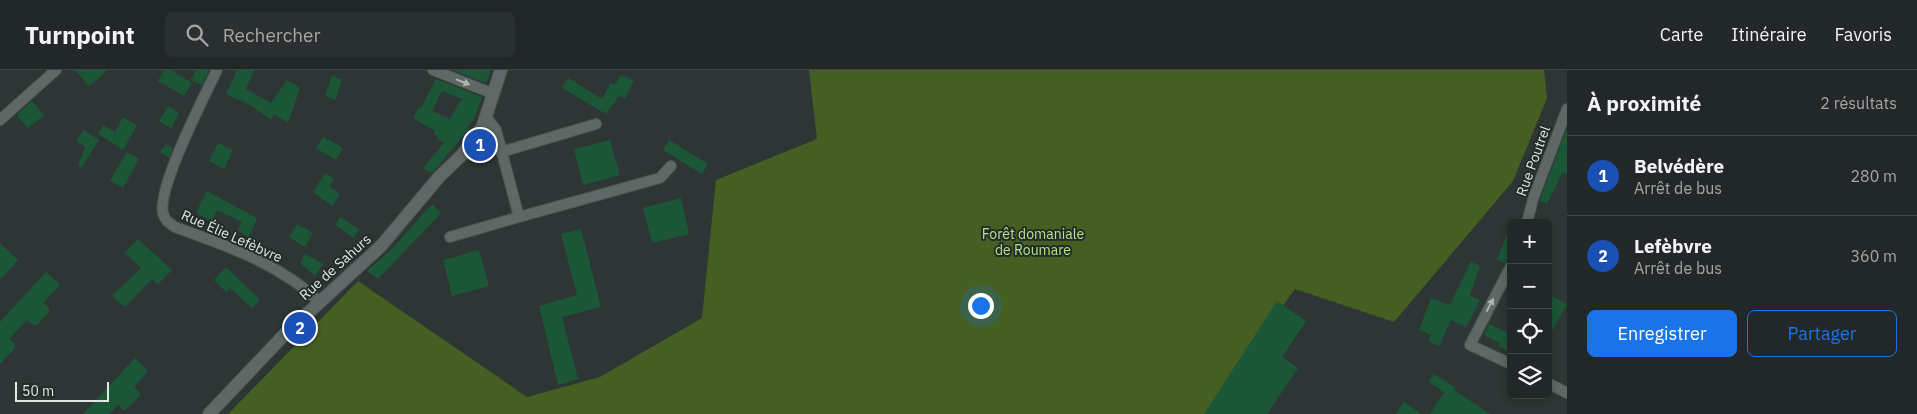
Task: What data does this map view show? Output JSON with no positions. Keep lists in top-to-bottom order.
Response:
{
  "streets": {
    "street": ["Rue Poutrel", "Rue Élie Lefèbvre", "Rue de Sahurs"]
  },
  "crossings": [
    ["Rue Élie Lefèbvre", "Rue de Sahurs"]
  ],
  "parks": ["Forêt domaniale de Roumare"],
  "scale_bar": "50 m",
  "page": {
    "header": "Turnpoint",
    "search": "Rechercher",
    "nav": ["Carte", "Itinéraire", "Favoris"],
    "heading": ["À proximité", "2 résultats"],
    "pins": ["1", "2"],
    "list": [
      {
        "mark": "1",
        "name": "Belvédère",
        "note": "Arrêt de bus",
        "value": "280 m"
      },
      {
        "mark": "2",
        "name": "Lefèbvre",
        "note": "Arrêt de bus",
        "value": "360 m"
      }
    ],
    "map_buttons": ["+", "−"],
    "buttons": ["Enregistrer", "Partager"],
    "scale": "50 m"
  }
}
